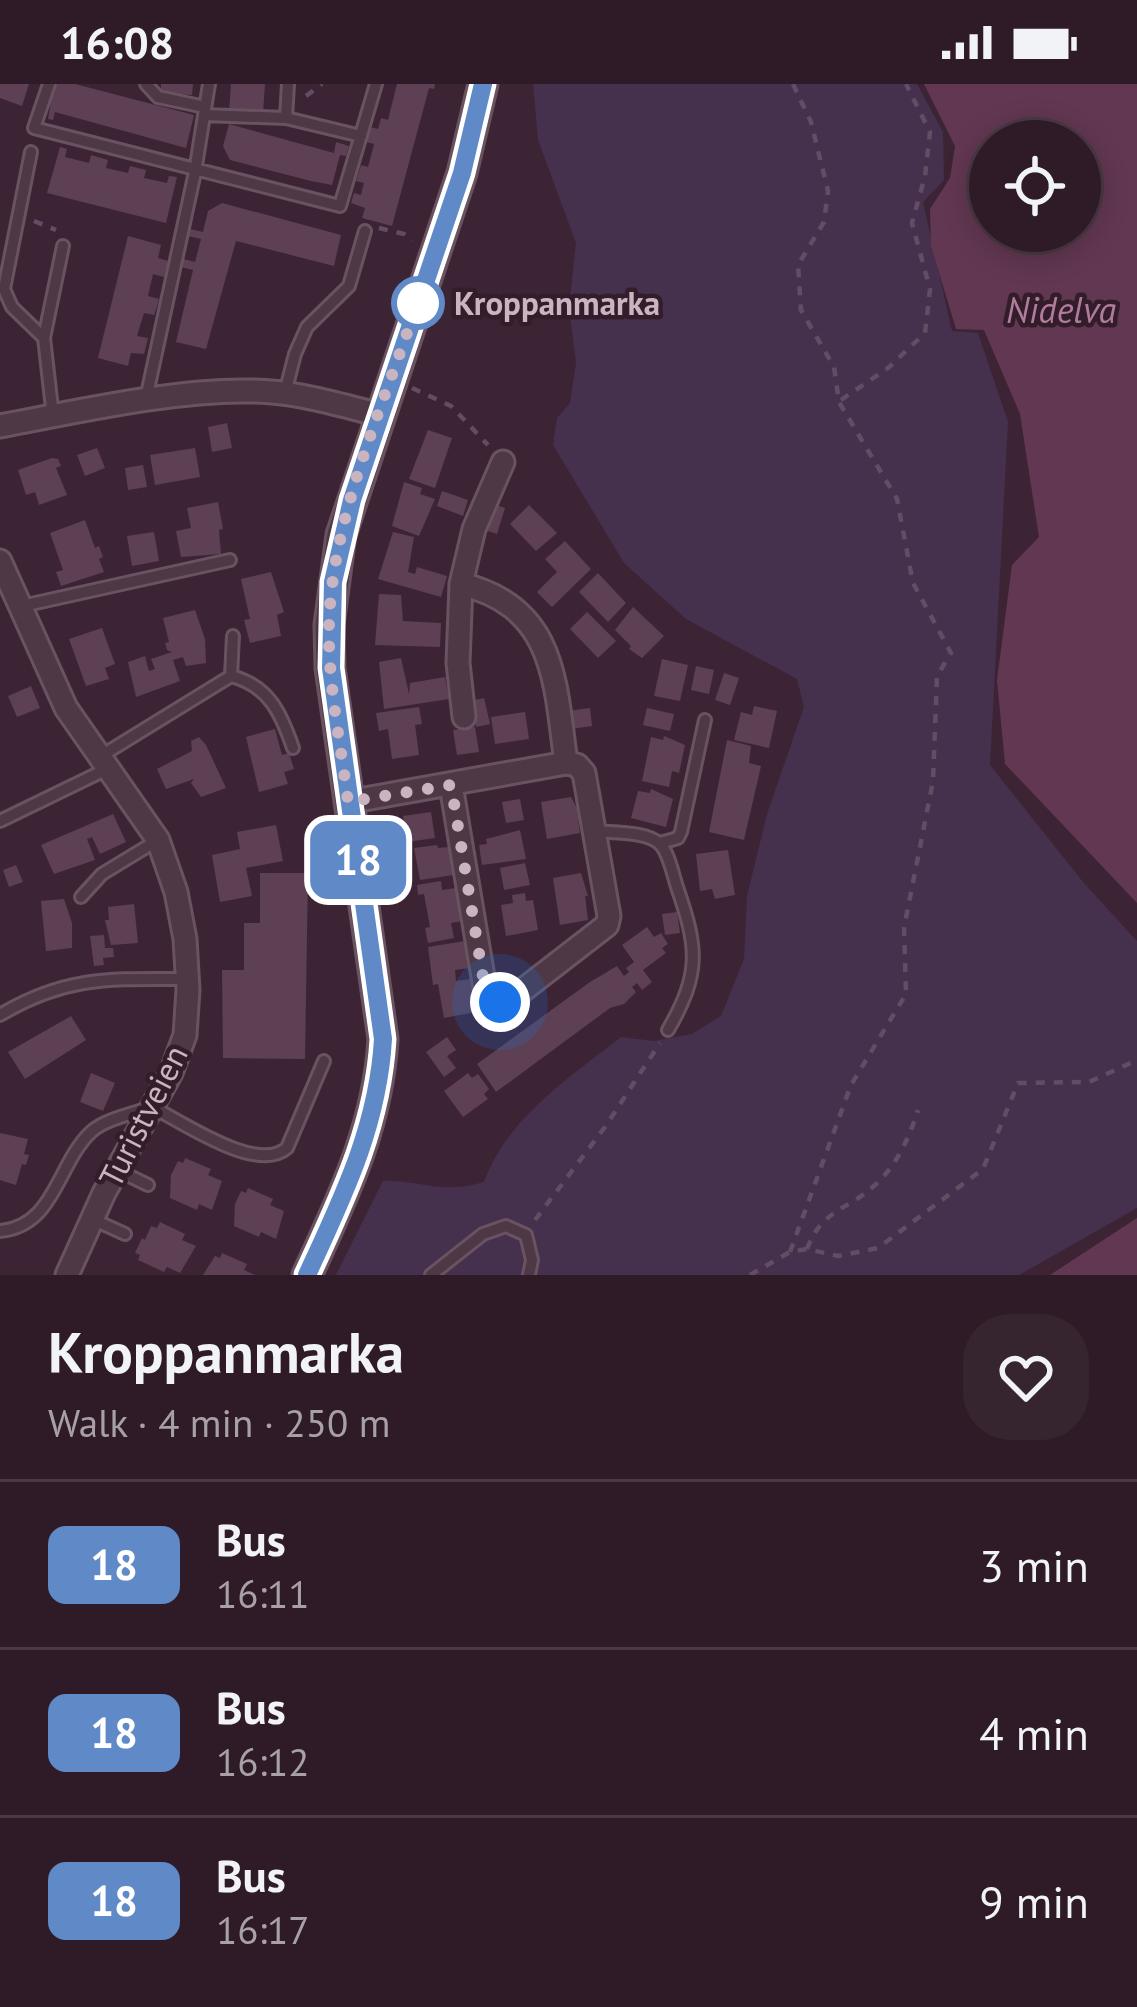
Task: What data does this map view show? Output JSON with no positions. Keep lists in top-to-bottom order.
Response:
{
  "streets": {
    "street": ["Turistveien"]
  },
  "water": ["Nidelva"],
  "places": ["Kroppanmarka"],
  "lines": ["bus line 18"],
  "page": {
    "status": "16:08",
    "on_map": "18",
    "heading": ["Kroppanmarka", "Walk · 4 min · 250 m"],
    "list": [
      {
        "mark": "18",
        "name": "Bus",
        "note": "16:11",
        "value": "3 min"
      },
      {
        "mark": "18",
        "name": "Bus",
        "note": "16:12",
        "value": "4 min"
      },
      {
        "mark": "18",
        "name": "Bus",
        "note": "16:17",
        "value": "9 min"
      }
    ]
  }
}
